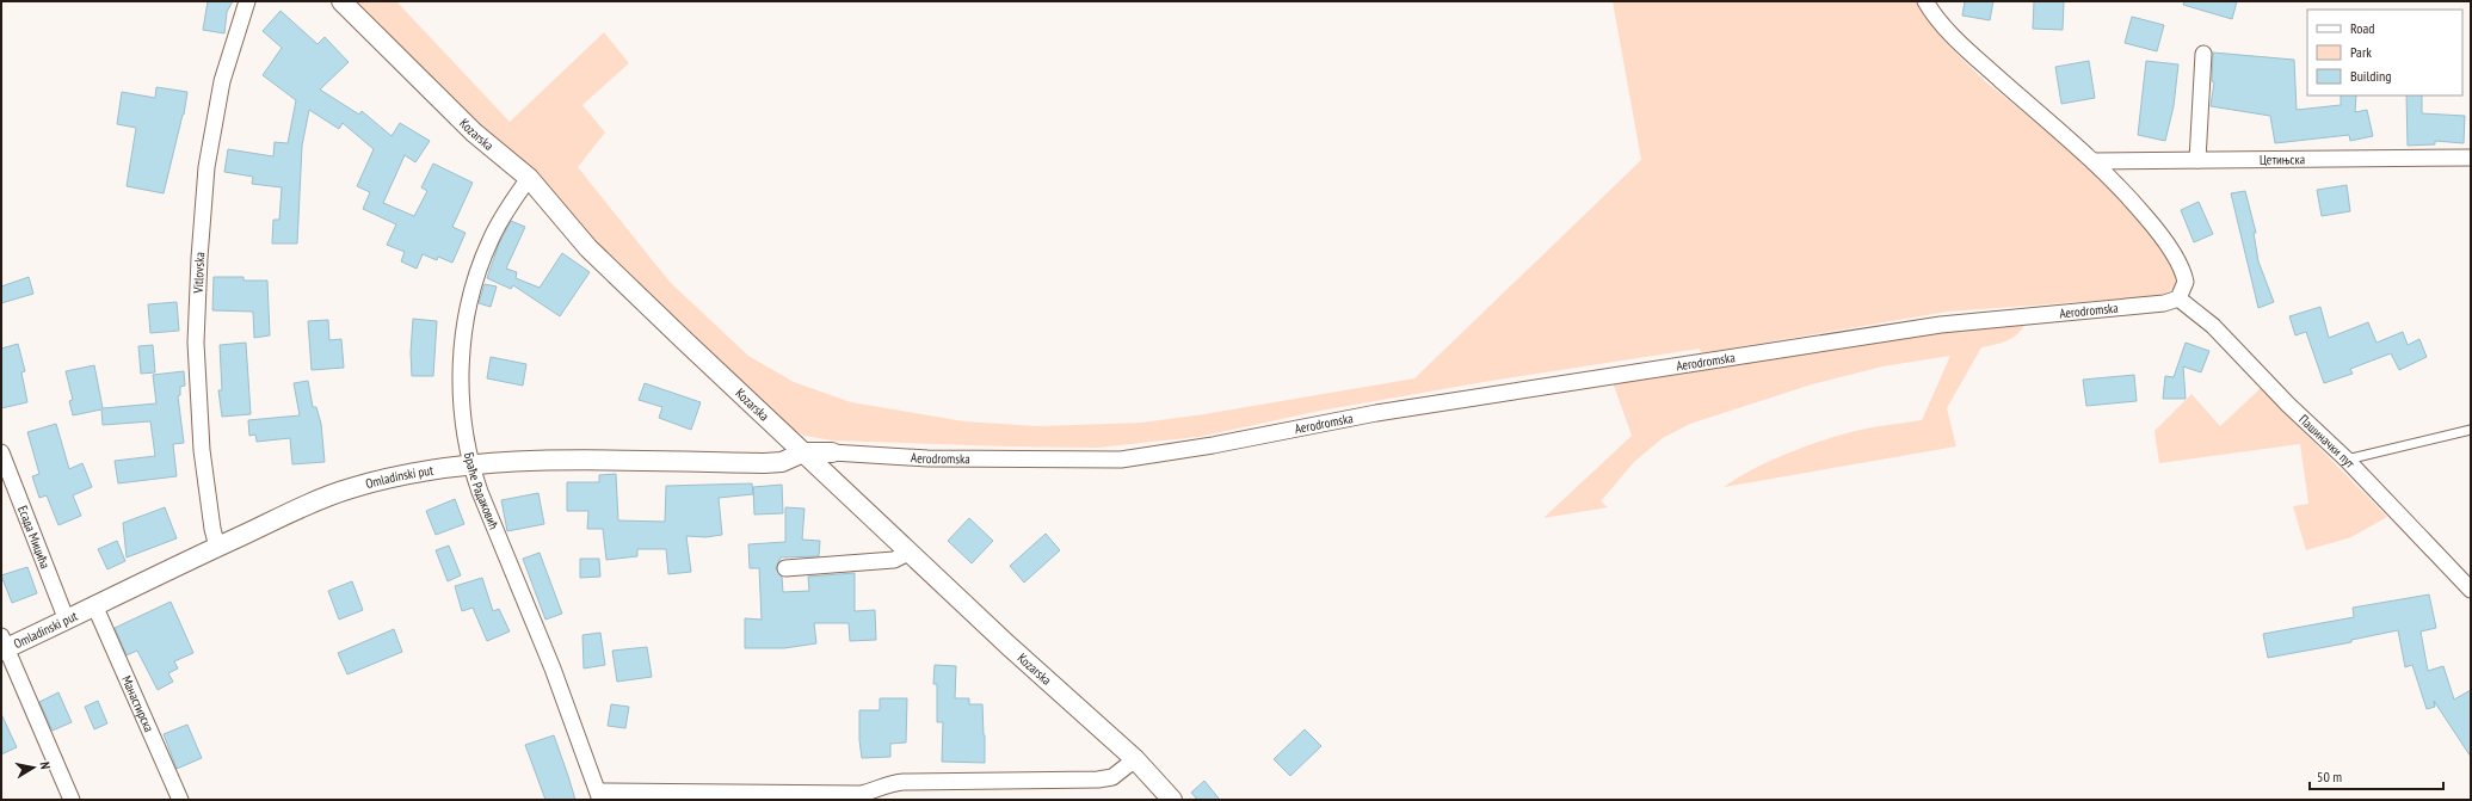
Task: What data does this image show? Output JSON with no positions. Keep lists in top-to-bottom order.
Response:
{
  "streets": {
    "street": [
      "Kozarska",
      "Цетињска",
      "Vitlovska",
      "Aerodromska",
      "Пашиначки пут",
      "Omladinski put",
      "Браће Радаковић",
      "Есада Мицића",
      "Манастирска"
    ]
  },
  "crossings": [
    ["Kozarska", "Omladinski put"],
    ["Kozarska", "Браће Радаковић"],
    ["Vitlovska", "Omladinski put"],
    ["Aerodromska", "Пашиначки пут"],
    ["Aerodromska", "Omladinski put"],
    ["Omladinski put", "Браће Радаковић"],
    ["Omladinski put", "Есада Мицића"],
    ["Omladinski put", "Манастирска"]
  ],
  "legend": ["Road", "Park", "Building"],
  "scale_bar": "50 m",
  "north": "right"
}
